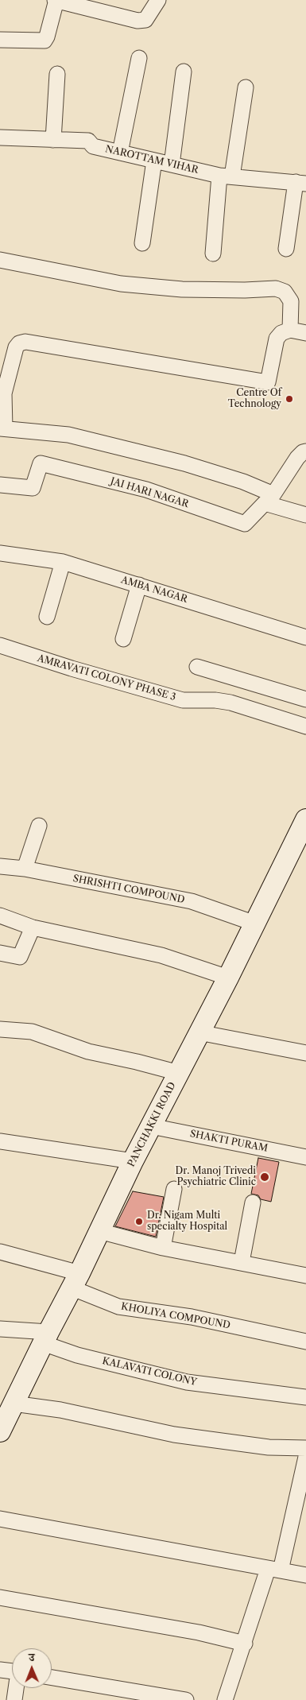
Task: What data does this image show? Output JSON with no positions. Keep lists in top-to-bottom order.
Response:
{
  "streets": {
    "main road": ["PANCHAKKI ROAD"],
    "street": [
      "NAROTTAM VIHAR",
      "JAI HARI NAGAR",
      "AMBA NAGAR",
      "AMRAVATI COLONY PHASE 3",
      "SHRISHTI COMPOUND",
      "SHAKTI PURAM",
      "KHOLIYA COMPOUND",
      "KALAVATI COLONY"
    ]
  },
  "crossings": [
    ["SHRISHTI COMPOUND", "PANCHAKKI ROAD"],
    ["PANCHAKKI ROAD", "SHAKTI PURAM"],
    ["PANCHAKKI ROAD", "KHOLIYA COMPOUND"],
    ["PANCHAKKI ROAD", "KALAVATI COLONY"]
  ],
  "places": ["Centre Of Technology", "Dr. Manoj Trivedi Psychiatric Clinic", "Dr. Nigam Multi specialty Hospital"],
  "north": "top"
}
